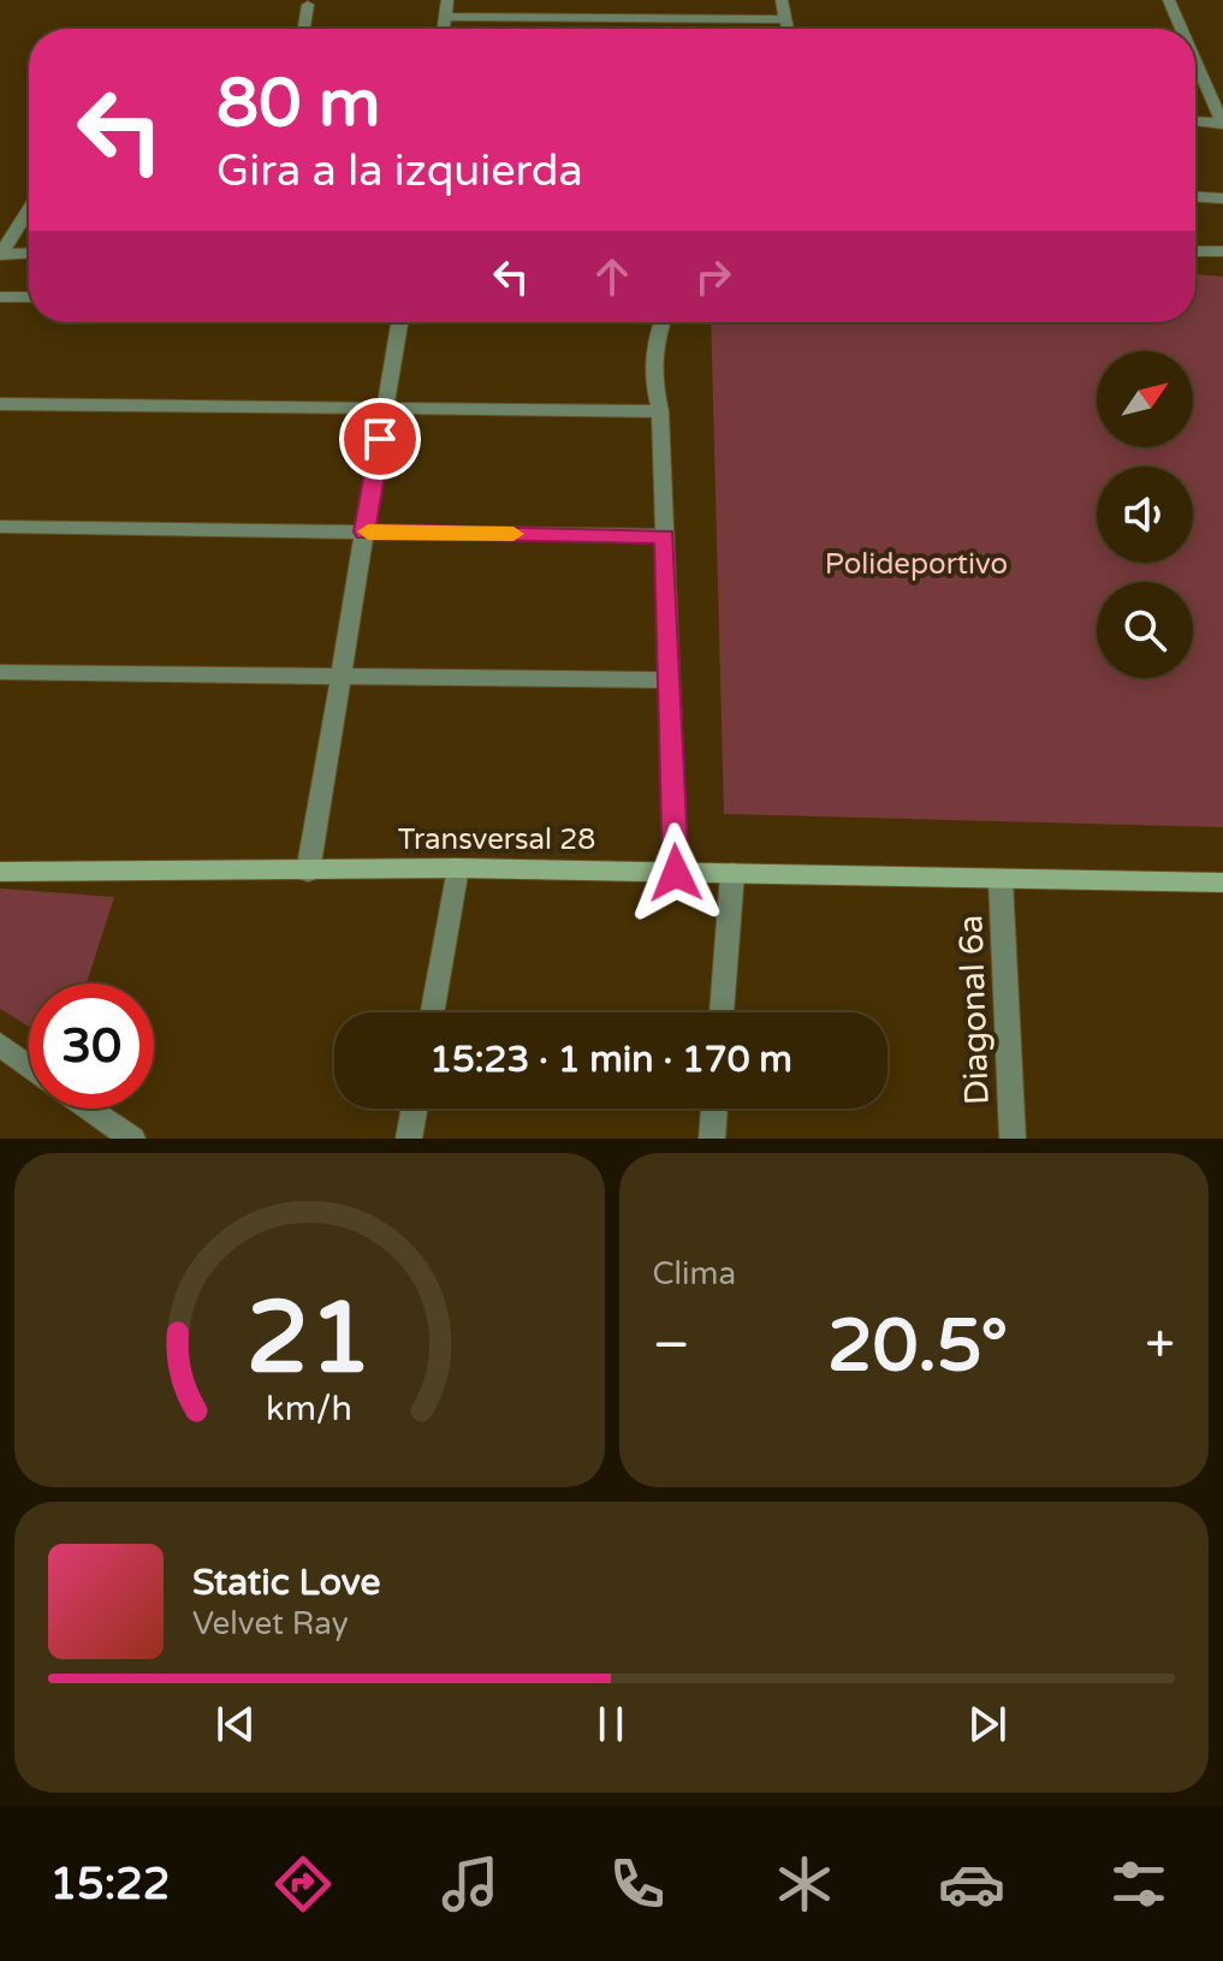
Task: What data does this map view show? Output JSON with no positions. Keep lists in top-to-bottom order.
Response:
{
  "streets": {
    "main road": ["Transversal 28"],
    "street": ["Diagonal 6a"]
  },
  "crossings": [
    ["Transversal 28", "Diagonal 6a"]
  ],
  "parks": ["Polideportivo"],
  "north": "top right",
  "page": {
    "turn": ["80 m", "Gira a la izquierda"],
    "limit": "30",
    "trip": "15:23 · 1 min · 170 m",
    "tile": "Clima",
    "heat": ["−", "20.5°", "+"],
    "song": ["Static Love", "Velvet Ray"],
    "tabs": "15:22",
    "gauge": ["21", "km/h"]
  }
}
